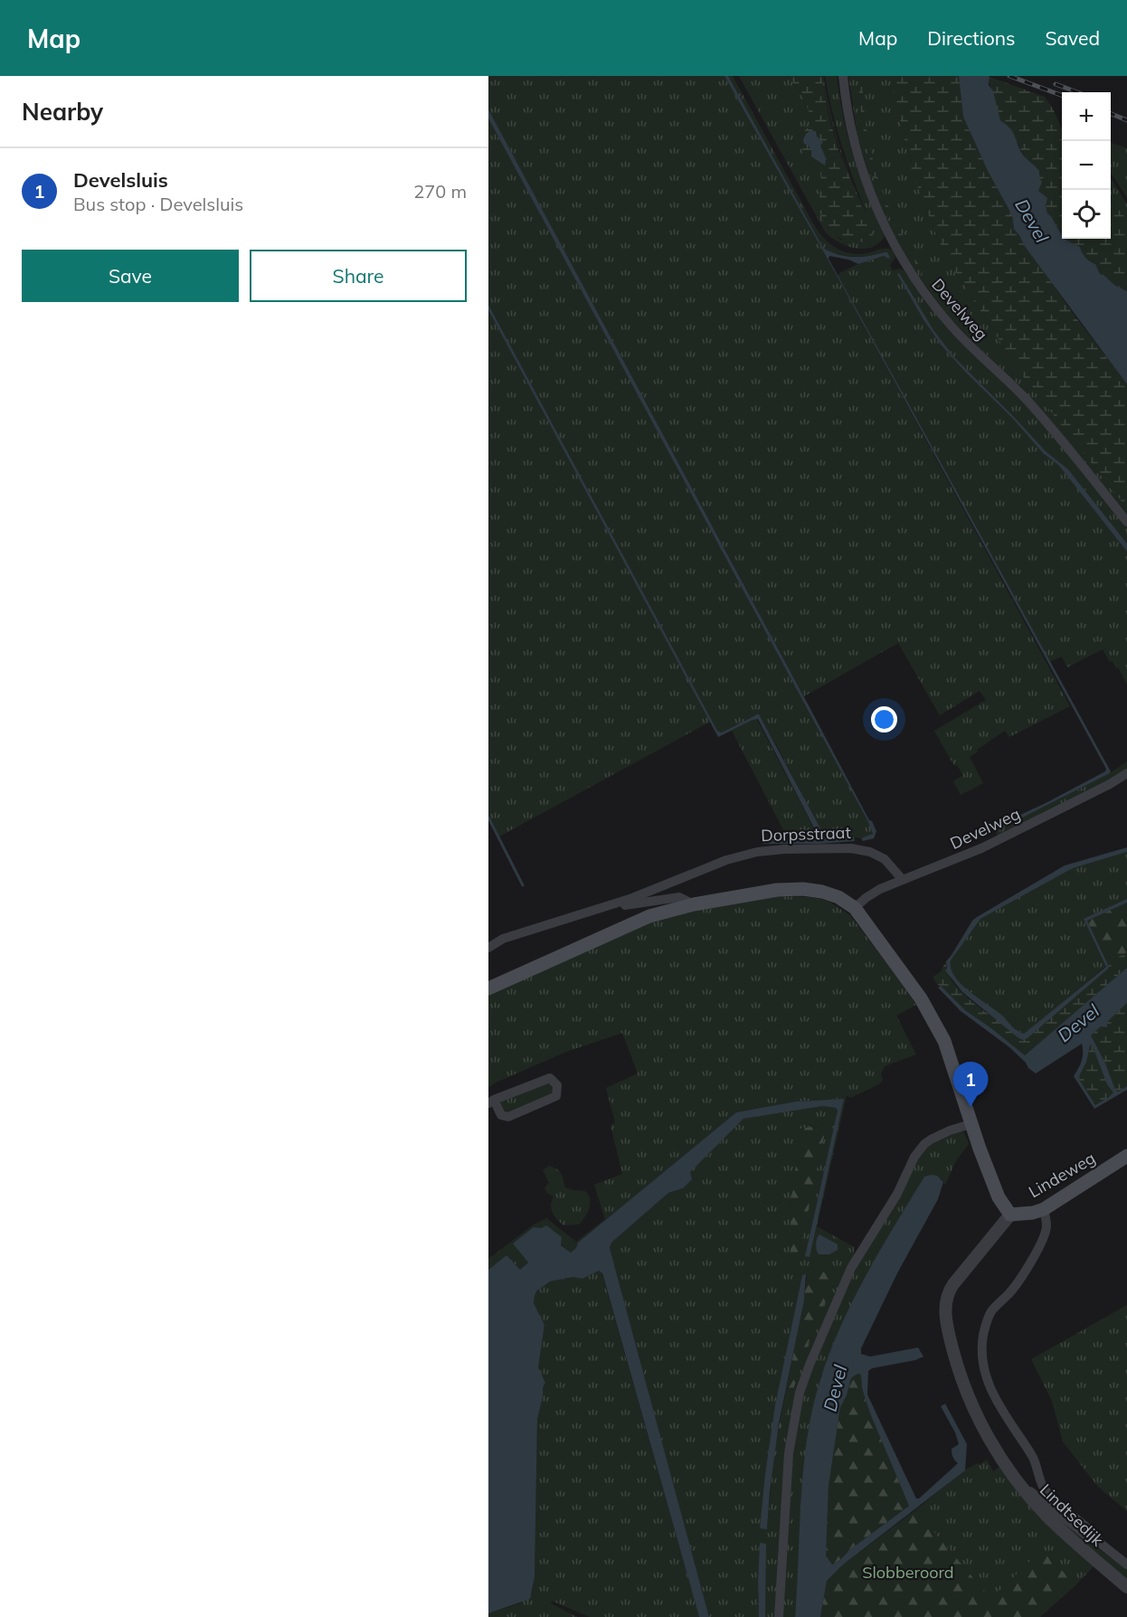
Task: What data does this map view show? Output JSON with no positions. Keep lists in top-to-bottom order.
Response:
{
  "streets": {
    "main road": ["Dorpsstraat", "Lindeweg"],
    "street": ["Develweg", "Lindtsedijk"]
  },
  "crossings": [
    ["Develweg", "Dorpsstraat"],
    ["Lindeweg", "Lindtsedijk"]
  ],
  "water": ["Devel"],
  "parks": ["Slobberoord"],
  "page": {
    "header": "Map",
    "nav": ["Map", "Directions", "Saved"],
    "heading": "Nearby",
    "map_buttons": ["+", "−"],
    "list": [
      {
        "mark": "1",
        "name": "Develsluis",
        "note": "Bus stop · Develsluis",
        "value": "270 m"
      }
    ],
    "buttons": ["Save", "Share"],
    "pins": "1"
  }
}
